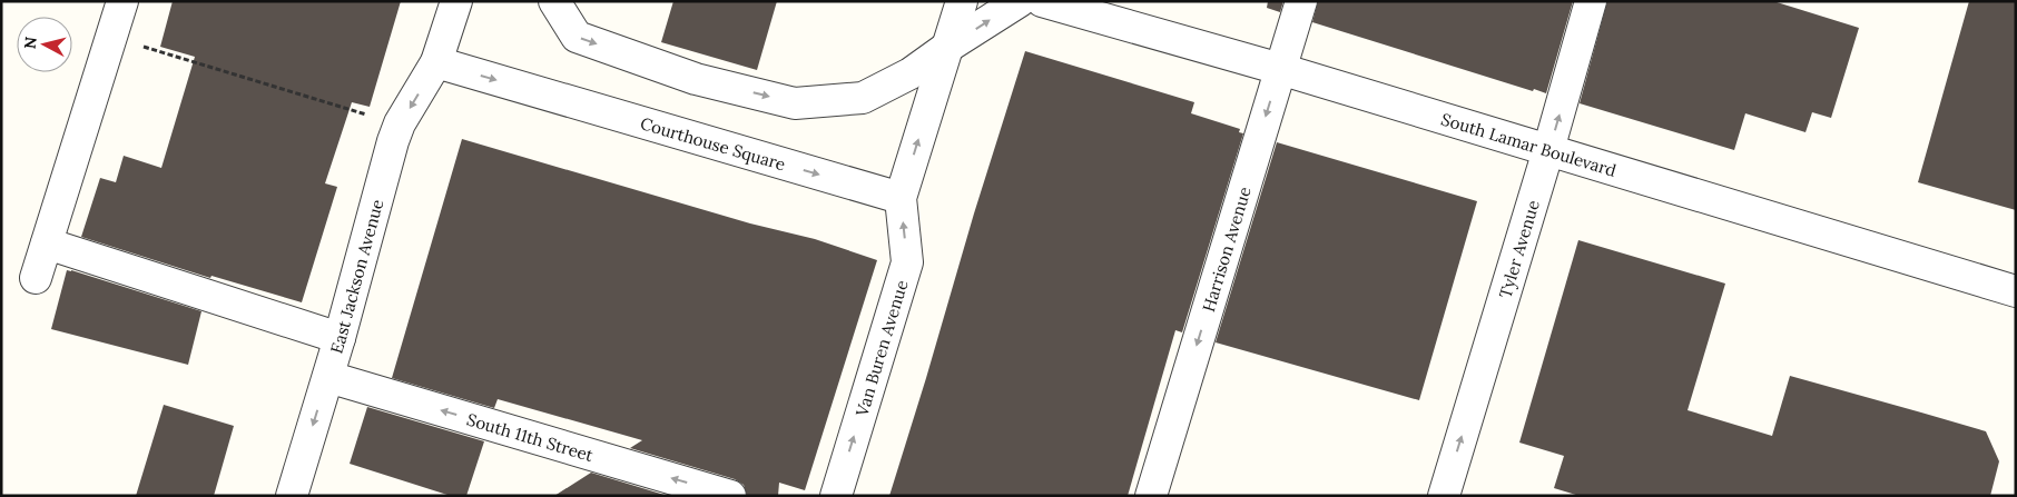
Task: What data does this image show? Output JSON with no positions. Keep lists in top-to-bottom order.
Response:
{
  "streets": {
    "street": [
      "Courthouse Square",
      "South Lamar Boulevard",
      "Harrison Avenue",
      "Tyler Avenue",
      "East Jackson Avenue",
      "Van Buren Avenue",
      "South 11th Street"
    ]
  },
  "crossings": [
    ["Courthouse Square", "East Jackson Avenue"],
    ["Courthouse Square", "Van Buren Avenue"],
    ["South Lamar Boulevard", "Harrison Avenue"],
    ["South Lamar Boulevard", "Tyler Avenue"],
    ["East Jackson Avenue", "South 11th Street"]
  ],
  "one_way": [
    "Courthouse Square",
    "Harrison Avenue",
    "Tyler Avenue",
    "East Jackson Avenue",
    "Van Buren Avenue",
    "South 11th Street"
  ],
  "north": "left"
}
